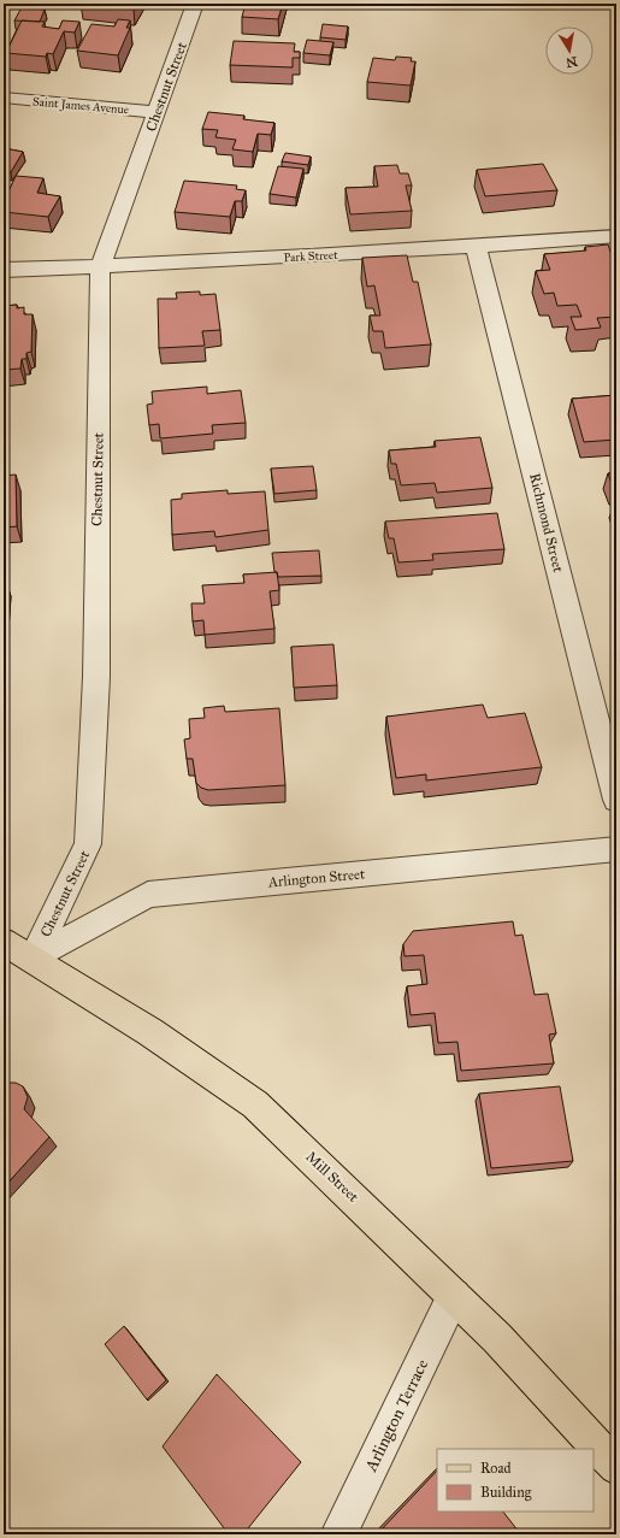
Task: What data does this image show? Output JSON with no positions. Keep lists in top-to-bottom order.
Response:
{
  "streets": {
    "main road": ["Mill Street"],
    "street": [
      "Chestnut Street",
      "Saint James Avenue",
      "Park Street",
      "Richmond Street",
      "Arlington Street",
      "Arlington Terrace"
    ]
  },
  "crossings": [
    ["Chestnut Street", "Saint James Avenue"],
    ["Chestnut Street", "Park Street"],
    ["Chestnut Street", "Arlington Street"],
    ["Chestnut Street", "Mill Street"],
    ["Park Street", "Richmond Street"],
    ["Arlington Street", "Mill Street"],
    ["Mill Street", "Arlington Terrace"]
  ],
  "legend": ["Road", "Building"],
  "north": "bottom"
}
